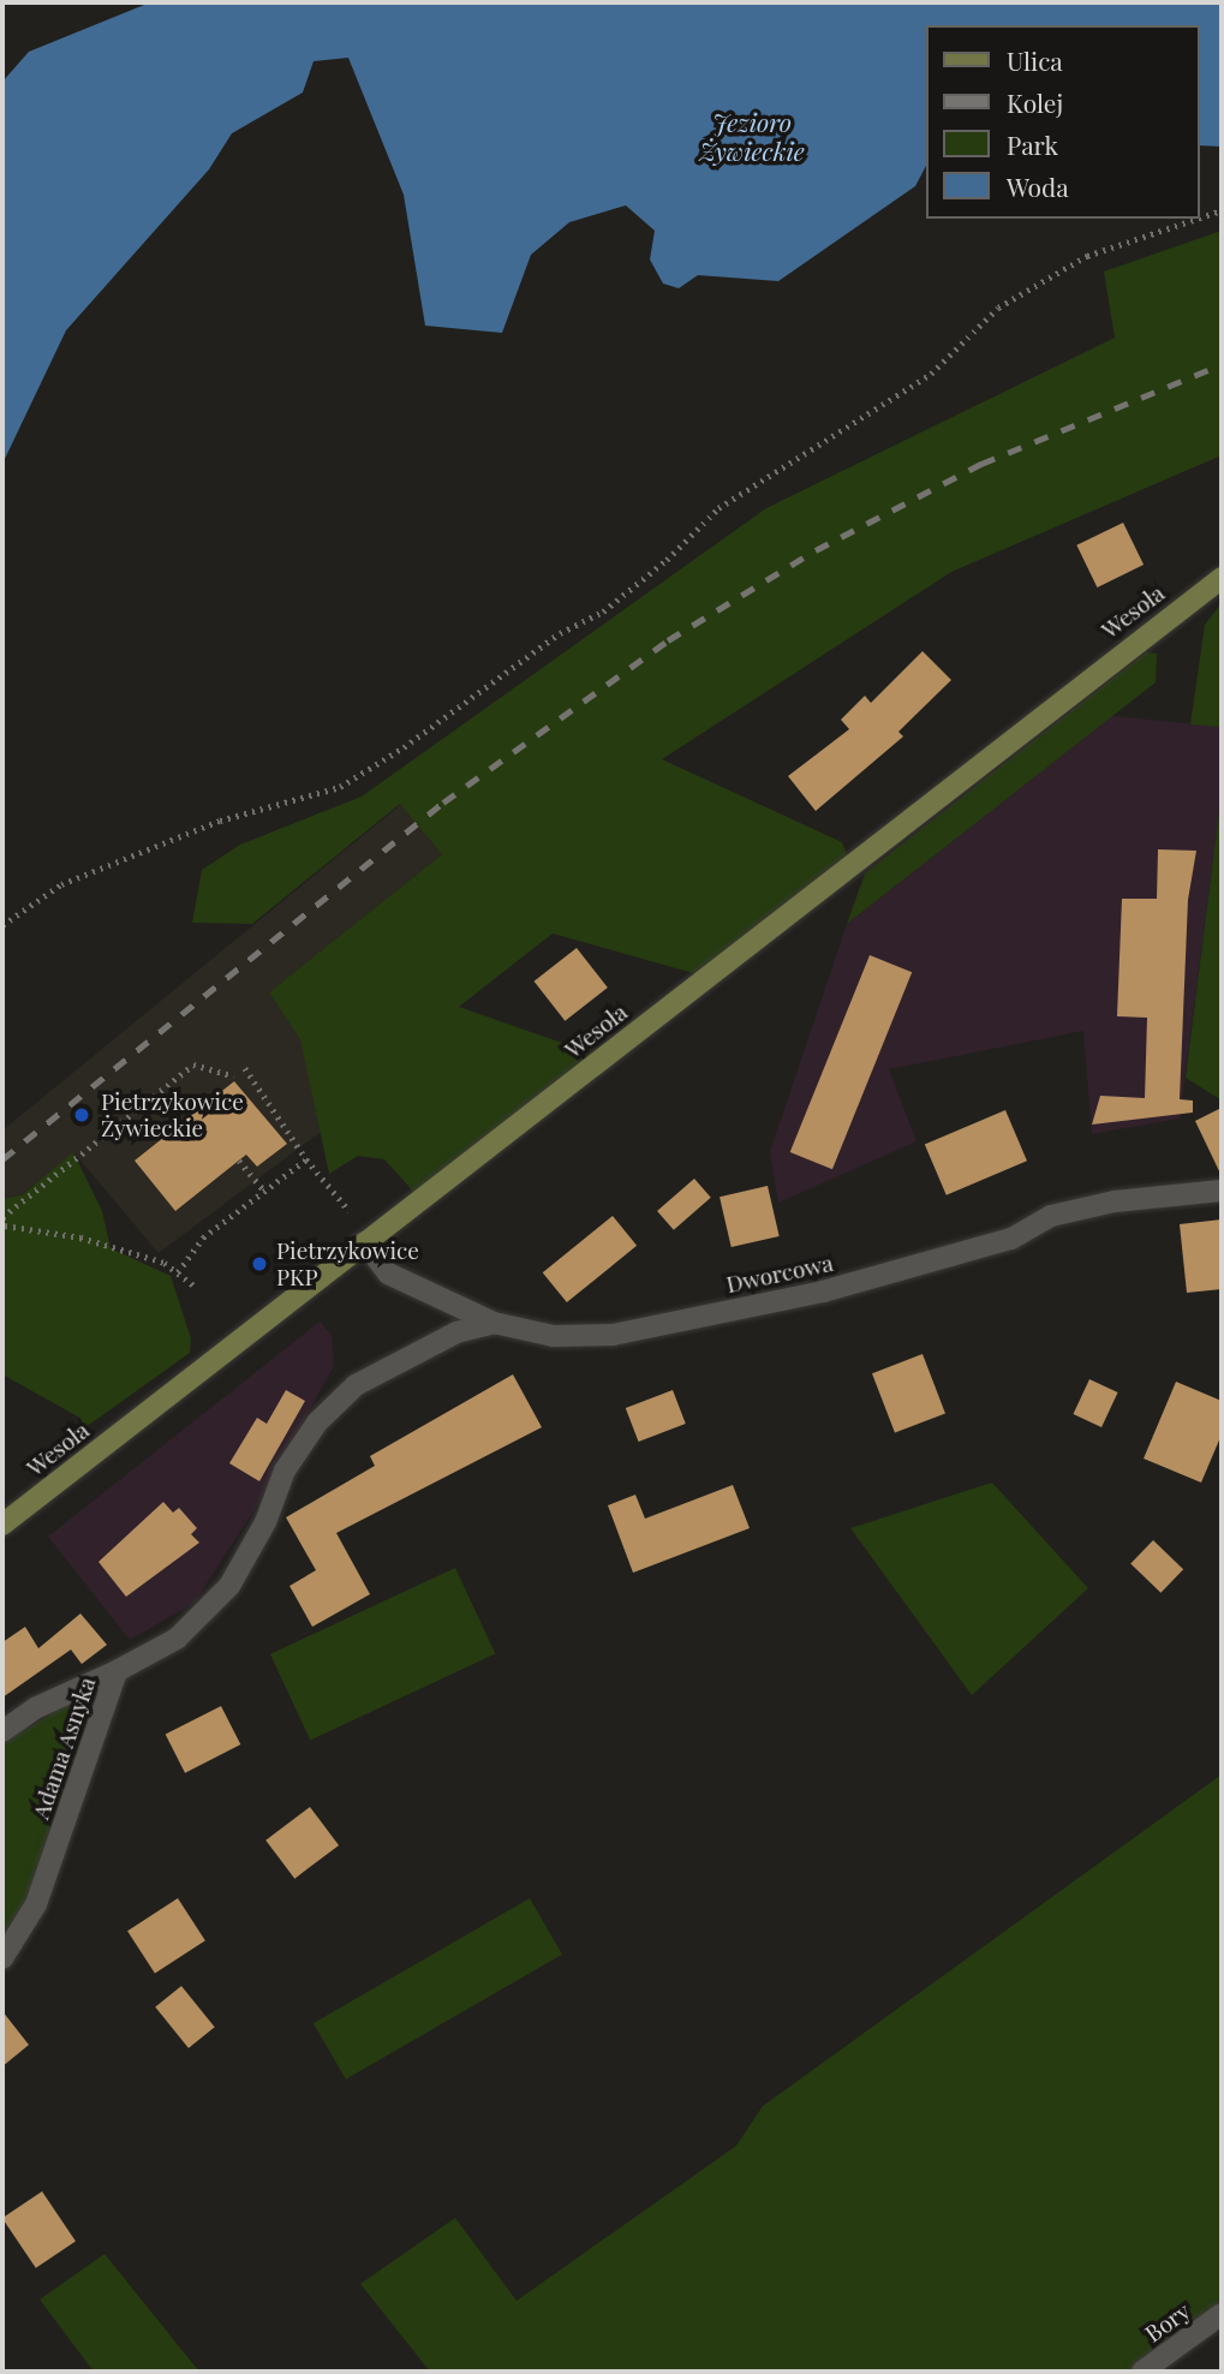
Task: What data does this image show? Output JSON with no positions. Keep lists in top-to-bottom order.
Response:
{
  "streets": {
    "main road": ["Wesoła"],
    "street": ["Dworcowa", "Adama Asnyka", "Bory"]
  },
  "crossings": [
    ["Wesoła", "Dworcowa"],
    ["Dworcowa", "Adama Asnyka"]
  ],
  "water": ["Jezioro Żywieckie"],
  "places": ["Pietrzykowice Żywieckie", "Pietrzykowice PKP"],
  "legend": [
    "Ulica",
    "Kolej",
    "Park",
    "Woda"
  ]
}
